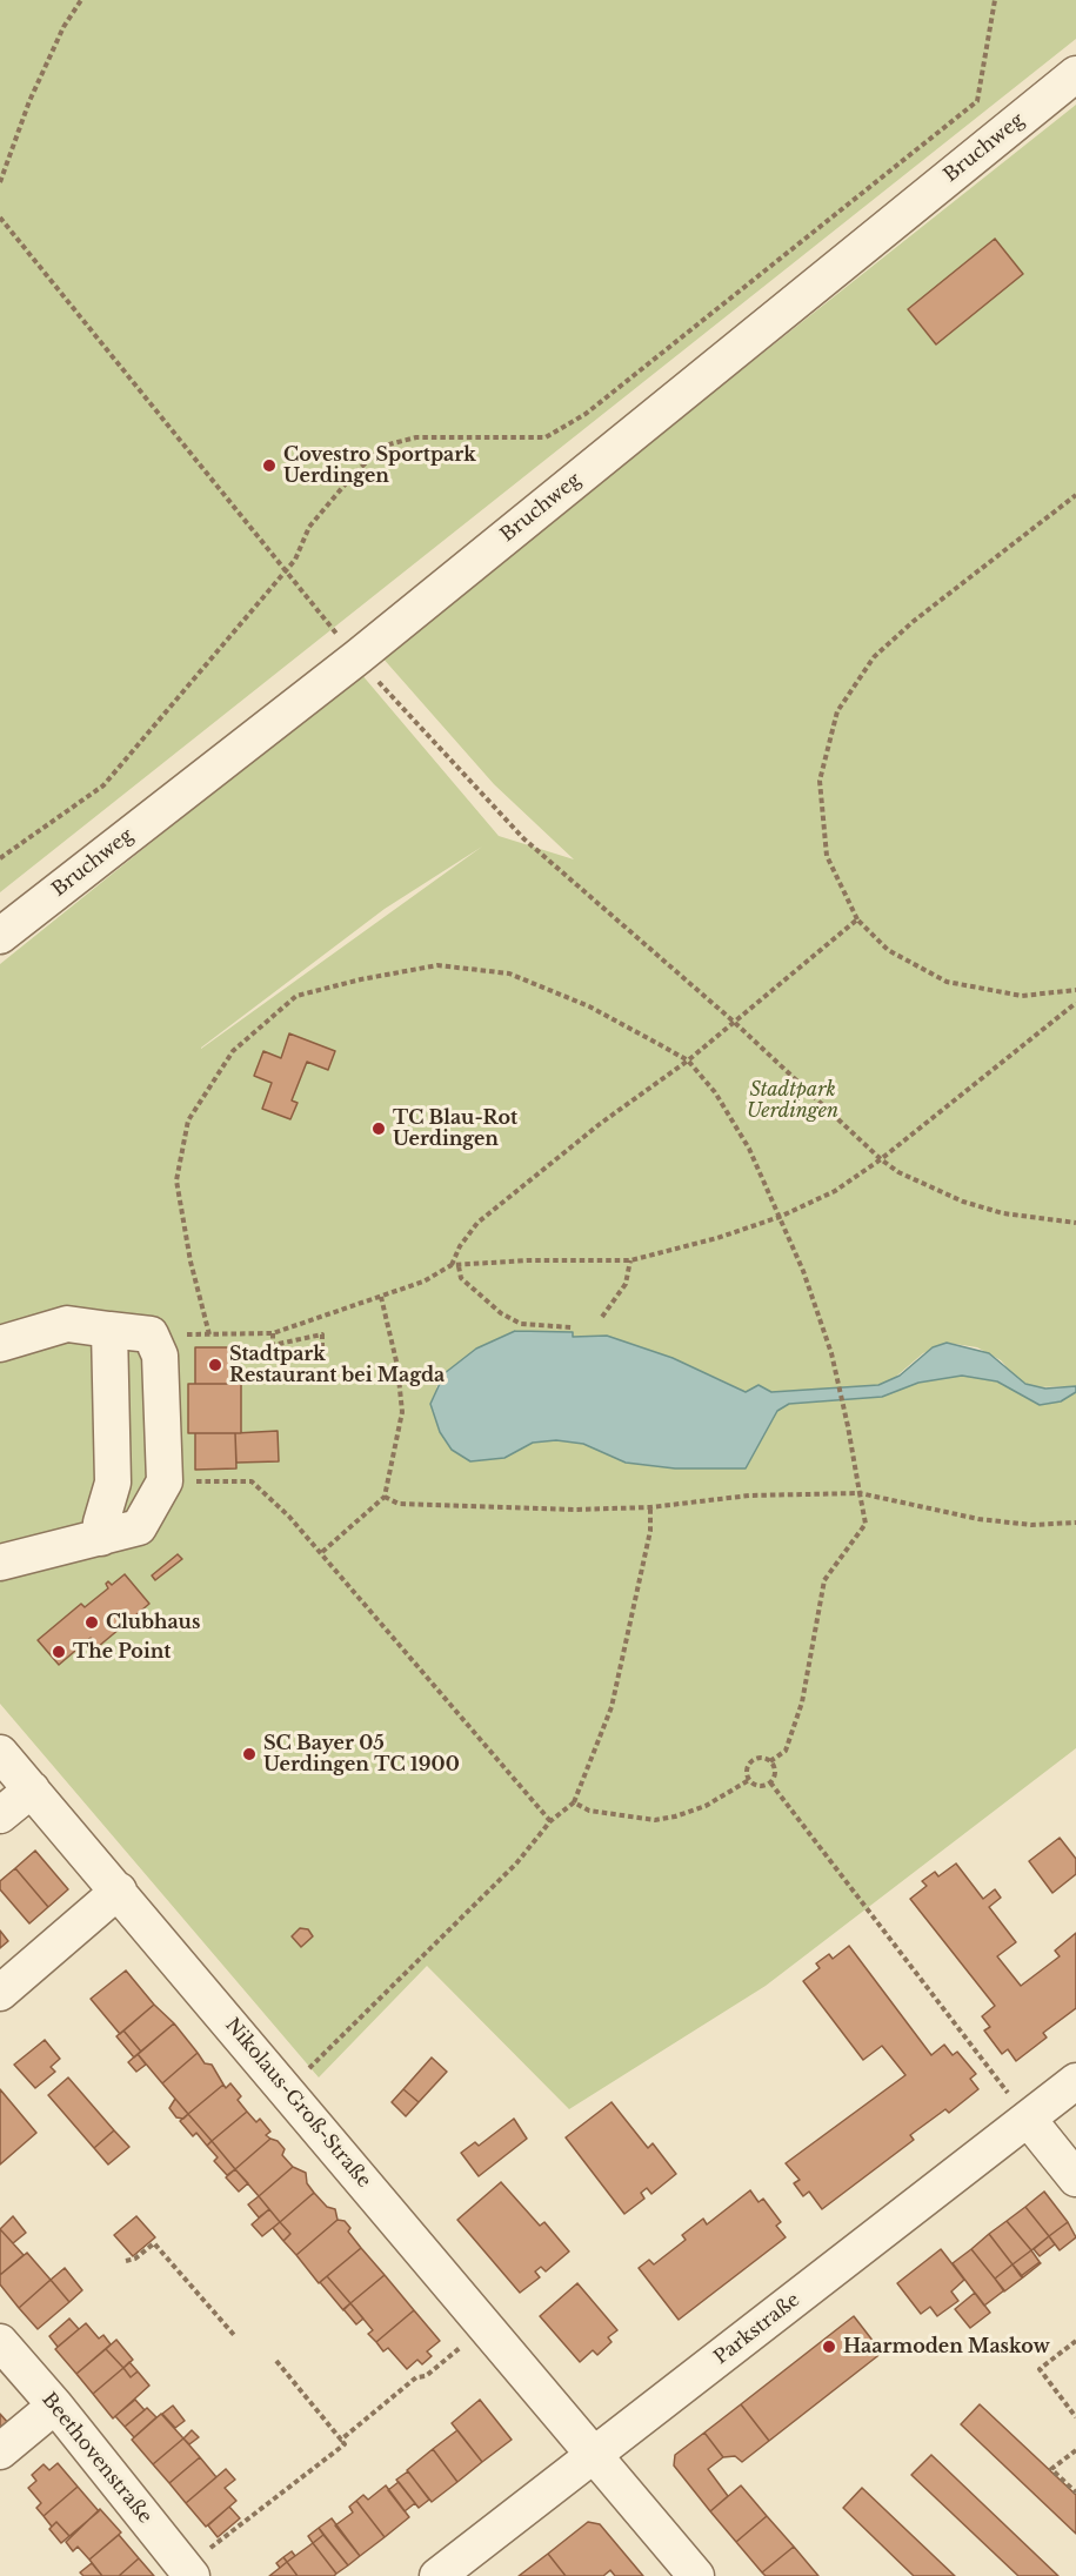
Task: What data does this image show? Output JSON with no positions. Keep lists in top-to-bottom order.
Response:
{
  "streets": {
    "street": [
      "Bruchweg",
      "Nikolaus-Groß-Straße",
      "Parkstraße",
      "Beethovenstraße"
    ]
  },
  "crossings": [
    ["Nikolaus-Groß-Straße", "Parkstraße"]
  ],
  "parks": ["Stadtpark Uerdingen"],
  "places": [
    "Covestro Sportpark Uerdingen",
    "TC Blau-Rot Uerdingen",
    "Stadtpark Restaurant bei Magda",
    "Clubhaus",
    "The Point",
    "SC Bayer 05 Uerdingen TC 1900",
    "Haarmoden Maskow"
  ]
}
